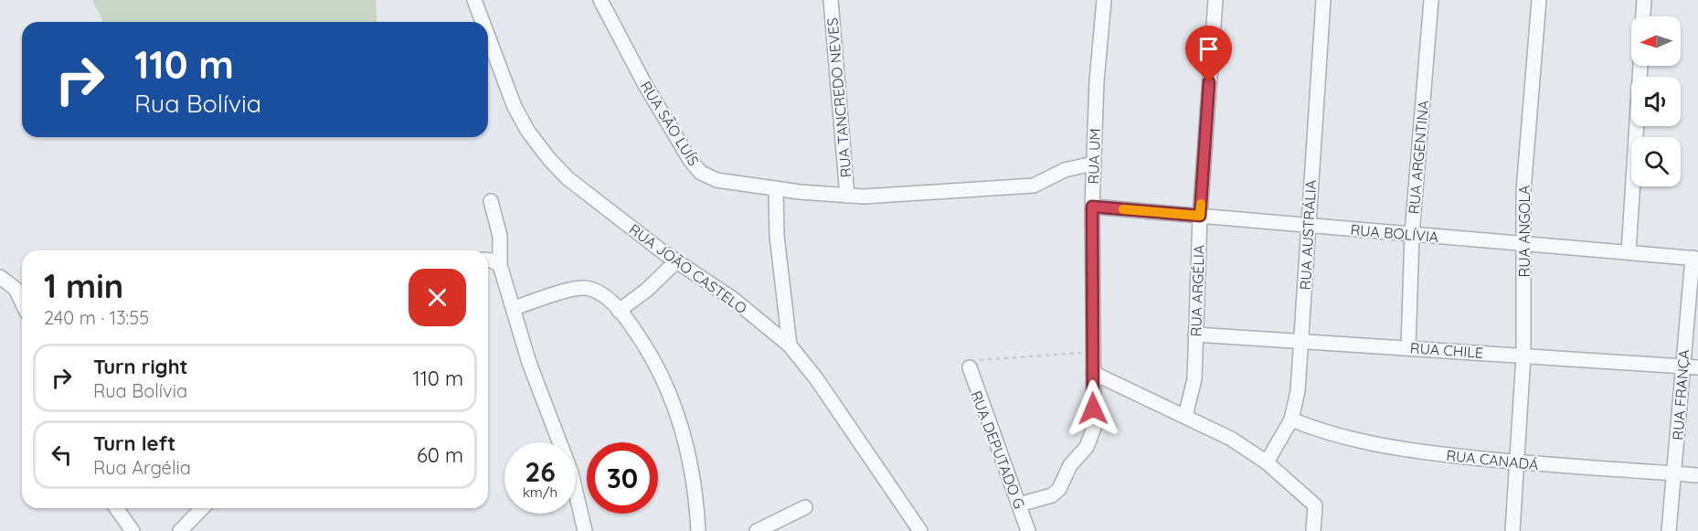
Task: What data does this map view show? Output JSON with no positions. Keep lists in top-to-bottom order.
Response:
{
  "streets": {
    "street": [
      "RUA TANCREDO NEVES",
      "RUA SÃO LUÍS",
      "RUA UM",
      "RUA ARGENTINA",
      "RUA ANGOLA",
      "RUA BOLÍVIA",
      "RUA AUSTRÁLIA",
      "RUA JOÃO CASTELO",
      "RUA ARGÉLIA",
      "RUA CHILE",
      "RUA FRANÇA",
      "RUA DEPUTADO G",
      "RUA CANADÁ"
    ]
  },
  "crossings": [
    ["RUA TANCREDO NEVES", "RUA SÃO LUÍS"],
    ["RUA SÃO LUÍS", "RUA UM"],
    ["RUA UM", "RUA BOLÍVIA"],
    ["RUA UM", "RUA DEPUTADO G"],
    ["RUA ARGENTINA", "RUA BOLÍVIA"],
    ["RUA ARGENTINA", "RUA CHILE"],
    ["RUA ANGOLA", "RUA BOLÍVIA"],
    ["RUA ANGOLA", "RUA CHILE"],
    ["RUA ANGOLA", "RUA CANADÁ"],
    ["RUA BOLÍVIA", "RUA AUSTRÁLIA"],
    ["RUA BOLÍVIA", "RUA ARGÉLIA"],
    ["RUA BOLÍVIA", "RUA FRANÇA"],
    ["RUA AUSTRÁLIA", "RUA CHILE"],
    ["RUA AUSTRÁLIA", "RUA CANADÁ"],
    ["RUA ARGÉLIA", "RUA CHILE"],
    ["RUA CHILE", "RUA FRANÇA"],
    ["RUA FRANÇA", "RUA CANADÁ"]
  ],
  "north": "left",
  "page": {
    "turn": ["110 m", "Rua Bolívia"],
    "heading": ["1 min", "240 m · 13:55"],
    "list": [
      {
        "name": "Turn right",
        "note": "Rua Bolívia",
        "value": "110 m"
      },
      {
        "name": "Turn left",
        "note": "Rua Argélia",
        "value": "60 m"
      }
    ],
    "speed": "26 km/h",
    "limit": "30"
  }
}
